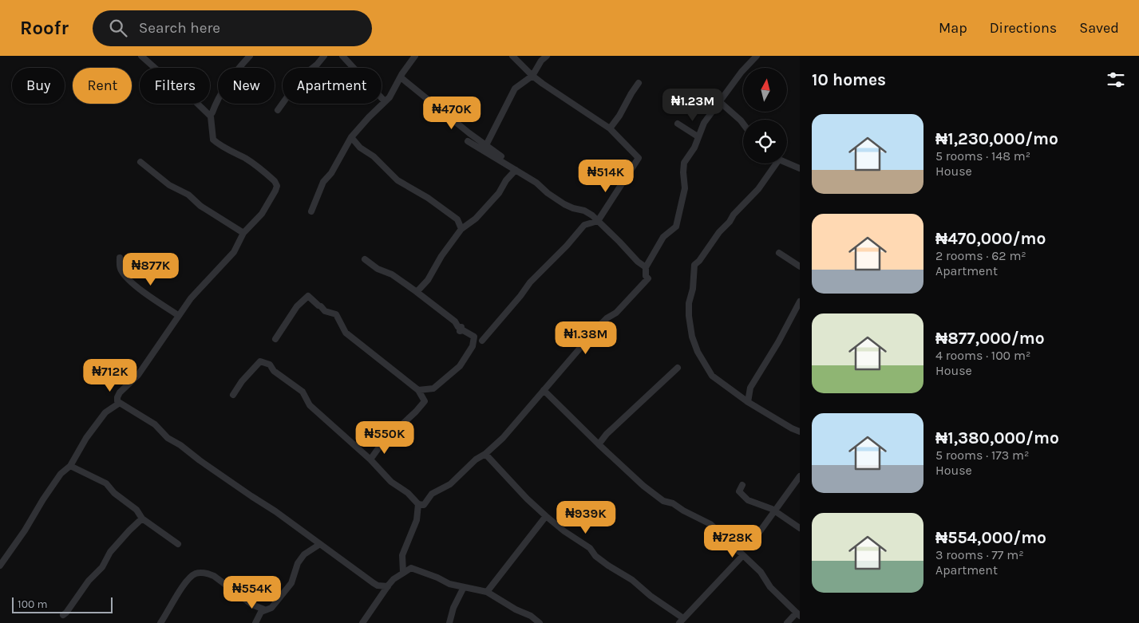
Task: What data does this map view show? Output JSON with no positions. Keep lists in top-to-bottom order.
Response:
{
  "scale_bar": "100 m",
  "north": "top",
  "page": {
    "header": "Roofr",
    "search": "Search here",
    "nav": ["Map", "Directions", "Saved"],
    "heading": "10 homes",
    "chip": [
      "Buy",
      "Rent",
      "Filters",
      "New",
      "Apartment"
    ],
    "price": [
      "₦1.23M",
      "₦470K",
      "₦514K",
      "₦877K",
      "₦1.38M",
      "₦712K",
      "₦550K",
      "₦939K",
      "₦728K",
      "₦554K"
    ],
    "list": [
      {
        "name": "₦1,230,000/mo",
        "note": "5 rooms · 148 m² · House"
      },
      {
        "name": "₦470,000/mo",
        "note": "2 rooms · 62 m² · Apartment"
      },
      {
        "name": "₦877,000/mo",
        "note": "4 rooms · 100 m² · House"
      },
      {
        "name": "₦1,380,000/mo",
        "note": "5 rooms · 173 m² · House"
      },
      {
        "name": "₦554,000/mo",
        "note": "3 rooms · 77 m² · Apartment"
      }
    ],
    "scale": "100 m"
  }
}
